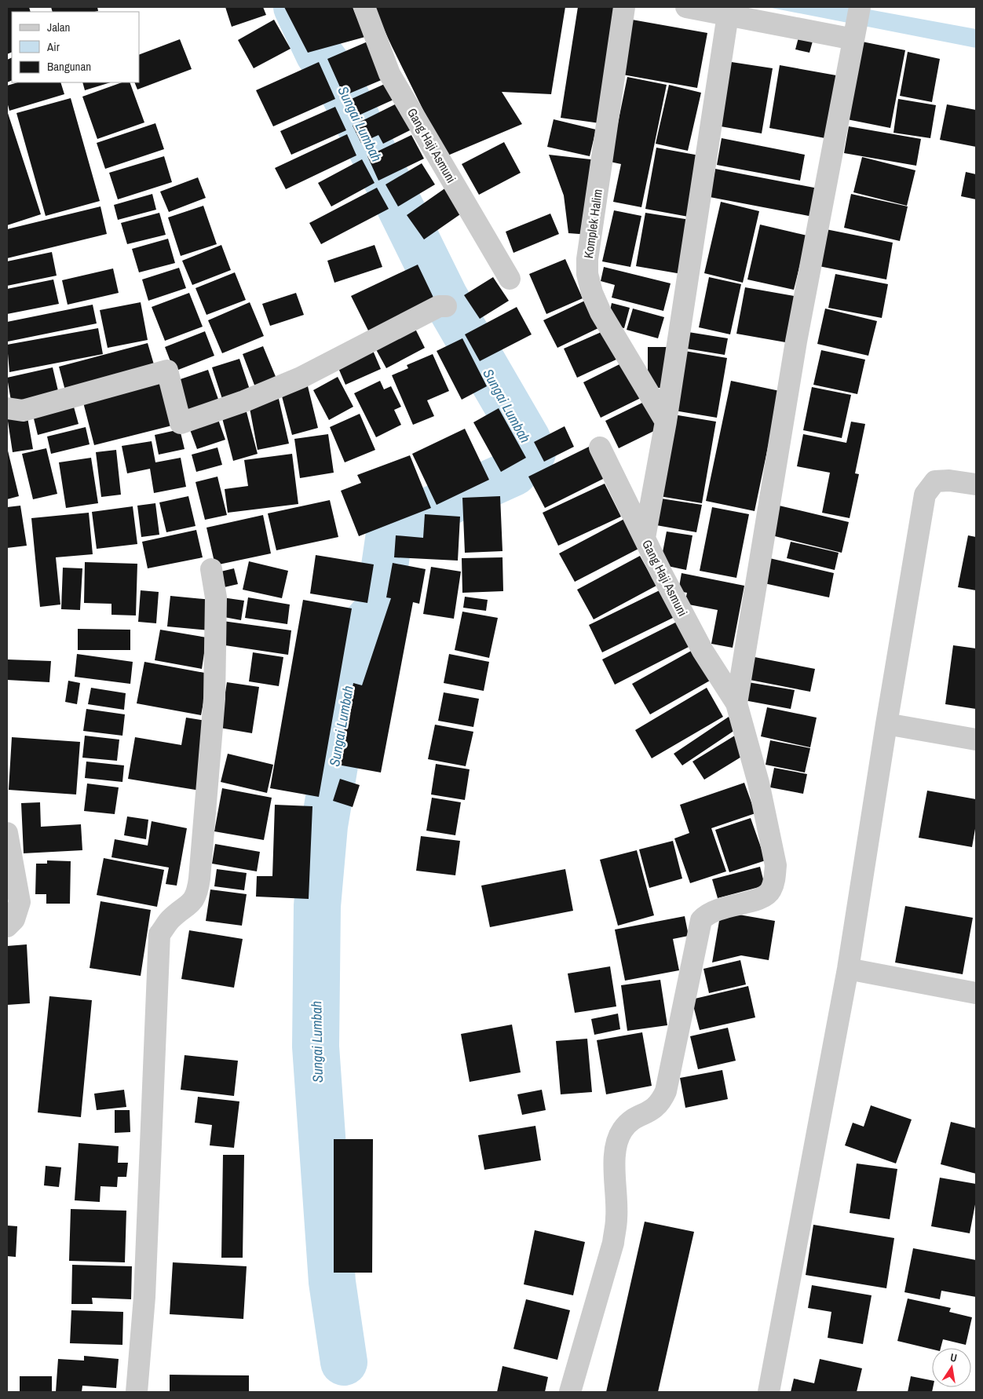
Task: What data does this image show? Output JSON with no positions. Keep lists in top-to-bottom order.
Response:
{
  "streets": {
    "street": ["Gang Haji Asmuni", "Komplek Halim"]
  },
  "water": ["Sungai Lumbah"],
  "legend": ["Jalan", "Air", "Bangunan"],
  "north": "top"
}
